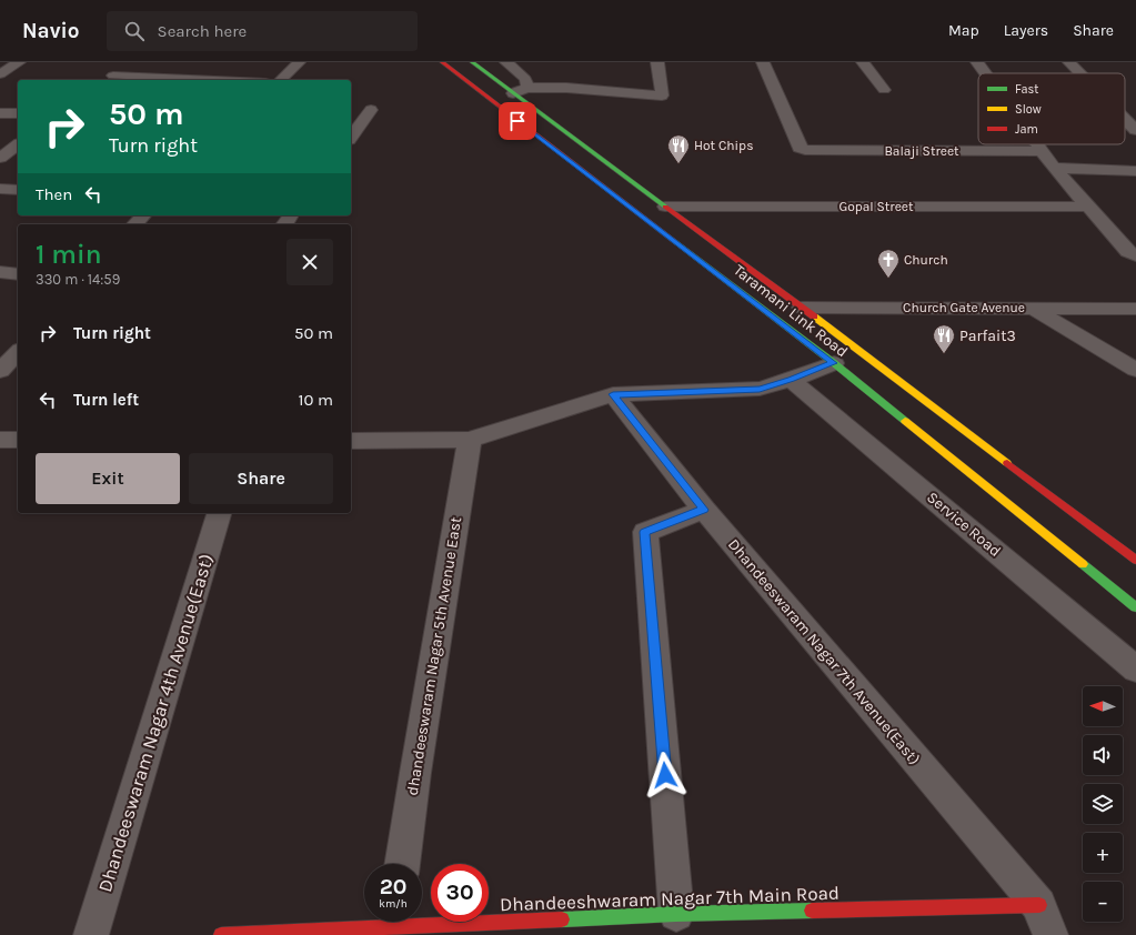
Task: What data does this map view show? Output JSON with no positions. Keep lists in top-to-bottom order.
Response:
{
  "streets": {
    "main road": ["Taramani Link Road", "Dhandeeshwaram Nagar 7th Main Road"],
    "street": [
      "Balaji Street",
      "Gopal Street",
      "Church Gate Avenue",
      "Service Road",
      "Dhandeeswaram Nagar 7th Avenue(East)",
      "dhandeeswaram Nagar 5th Avenue East",
      "Dhandeeswaram Nagar 4th Avenue(East)"
    ]
  },
  "crossings": [
    ["Gopal Street", "Taramani Link Road"],
    ["Church Gate Avenue", "Taramani Link Road"],
    ["Dhandeeswaram Nagar 7th Avenue(East)", "Dhandeeshwaram Nagar 7th Main Road"]
  ],
  "places": {
    "restaurant": ["Hot Chips", "Parfait3"],
    "church": ["Church"]
  },
  "legend": ["Fast", "Slow", "Jam"],
  "north": "left",
  "page": {
    "header": "Navio",
    "search": "Search here",
    "nav": ["Map", "Layers", "Share"],
    "turn": ["50 m", "Turn right"],
    "then": "Then",
    "heading": ["1 min", "330 m · 14:59"],
    "list": [
      {
        "name": "Turn right",
        "value": "50 m"
      },
      {
        "name": "Turn left",
        "value": "10 m"
      }
    ],
    "buttons": ["Exit", "Share"],
    "map_buttons": ["+", "−"],
    "speed": "20 km/h",
    "limit": "30"
  }
}
